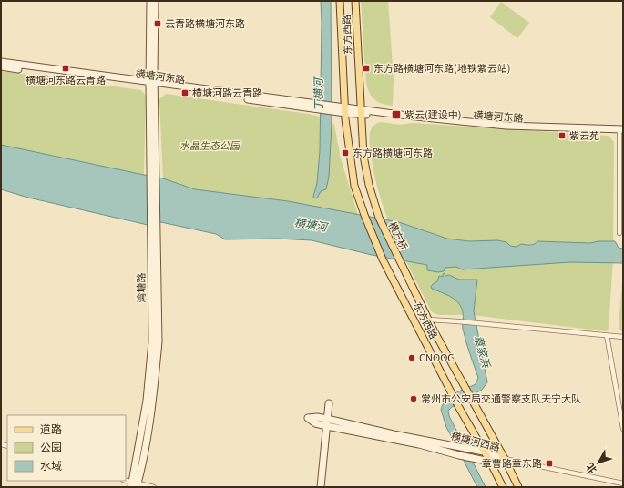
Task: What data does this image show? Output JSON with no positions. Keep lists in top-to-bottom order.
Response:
{
  "streets": {
    "main road": ["东方西路", "横方桥"],
    "street": ["横塘河东路", "湾塘路", "横塘河西路"]
  },
  "crossings": [
    ["东方西路", "横塘河东路"],
    ["东方西路", "横方桥"],
    ["东方西路", "横塘河西路"],
    ["横塘河东路", "湾塘路"]
  ],
  "water": ["丁横河", "横塘河", "章家浜"],
  "parks": ["水晶生态公园"],
  "places": {
    "transit": [
      "云青路横塘河东路",
      "横塘河东路云青路",
      "东方路横塘河东路(地铁紫云站)",
      "横塘河路云青路",
      "紫云(建设中)",
      "紫云苑",
      "东方路横塘河东路",
      "章曹路章东路"
    ],
    "other": ["CNOOC", "常州市公安局交通警察支队天宁大队"]
  },
  "legend": ["道路", "公园", "水域"],
  "north": "bottom left"
}
